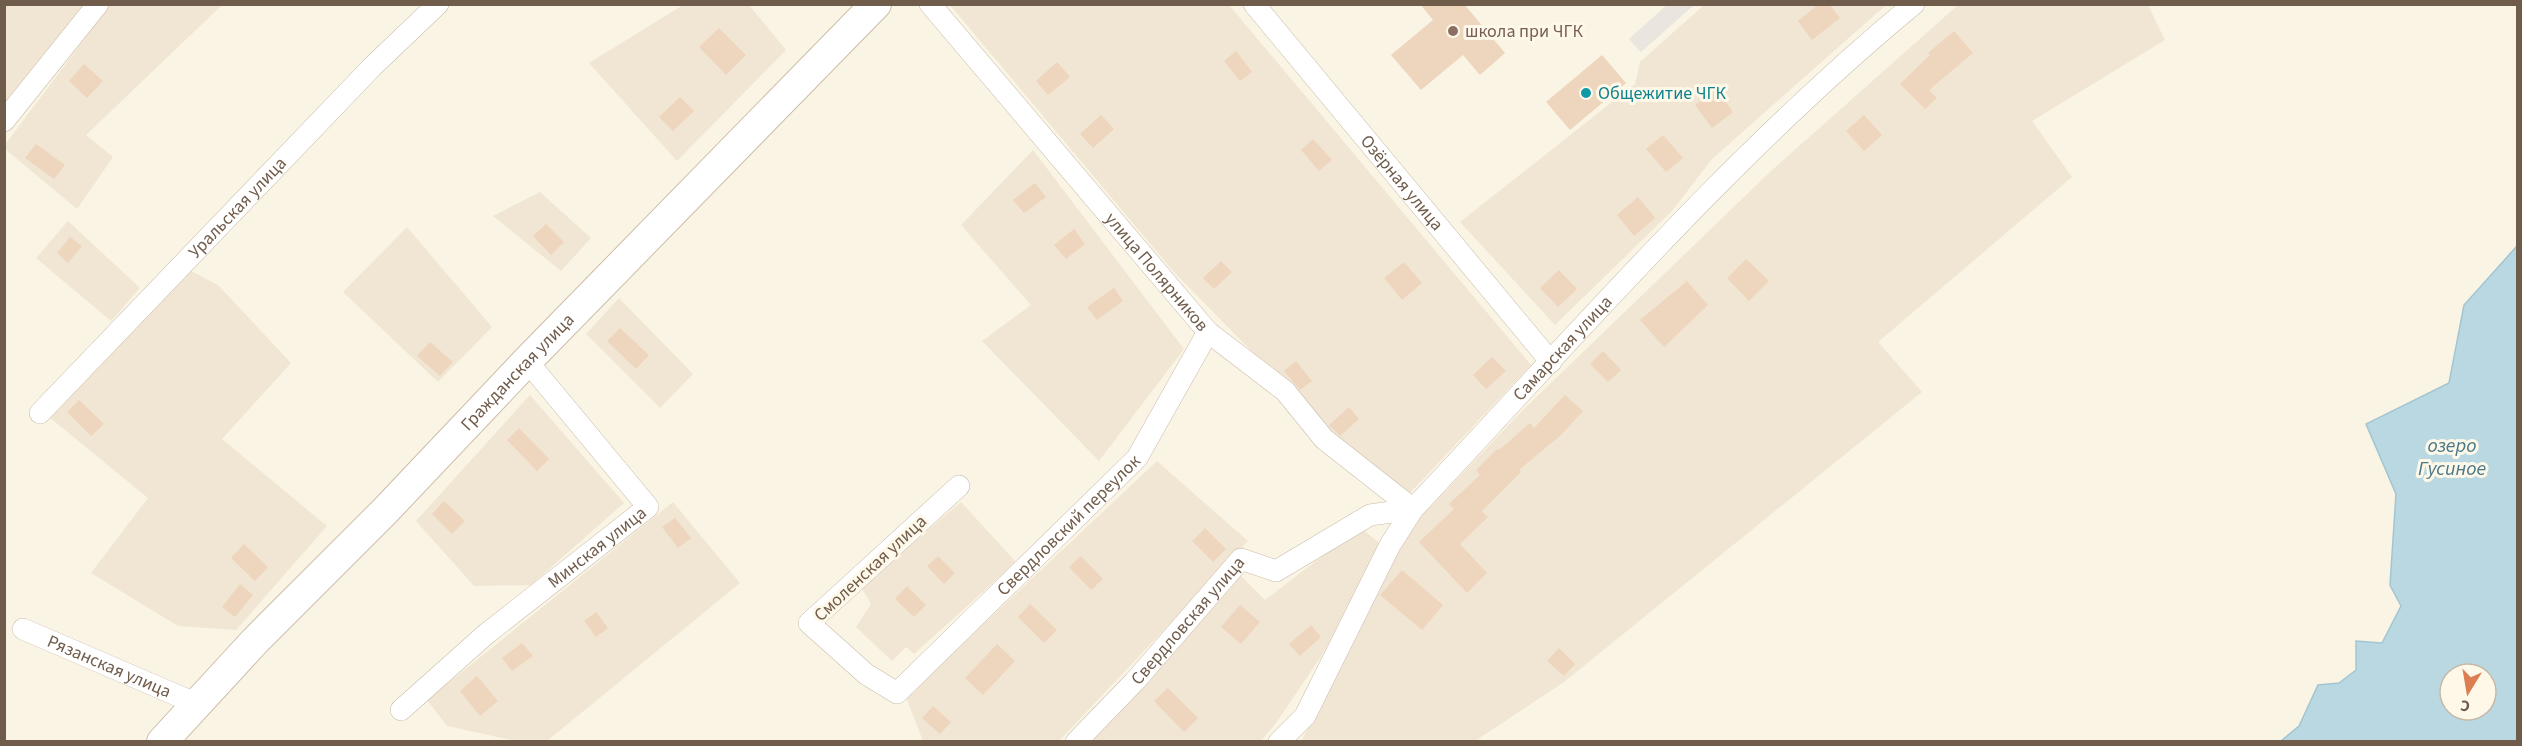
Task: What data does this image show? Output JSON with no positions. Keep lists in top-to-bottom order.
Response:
{
  "streets": {
    "street": [
      "Озёрная улица",
      "Уральская улица",
      "улица Полярников",
      "Самарская улица",
      "Гражданская улица",
      "Свердловский переулок",
      "Минская улица",
      "Смоленская улица",
      "Свердловская улица",
      "Рязанская улица"
    ]
  },
  "crossings": [
    ["Озёрная улица", "Самарская улица"],
    ["улица Полярников", "Самарская улица"],
    ["улица Полярников", "Свердловский переулок"],
    ["улица Полярников", "Свердловская улица"],
    ["Самарская улица", "Свердловская улица"],
    ["Гражданская улица", "Минская улица"],
    ["Гражданская улица", "Рязанская улица"],
    ["Свердловский переулок", "Смоленская улица"]
  ],
  "water": ["озеро Гусиное"],
  "places": ["школа при ЧГК", "Общежитие ЧГК"],
  "north": "bottom"
}
